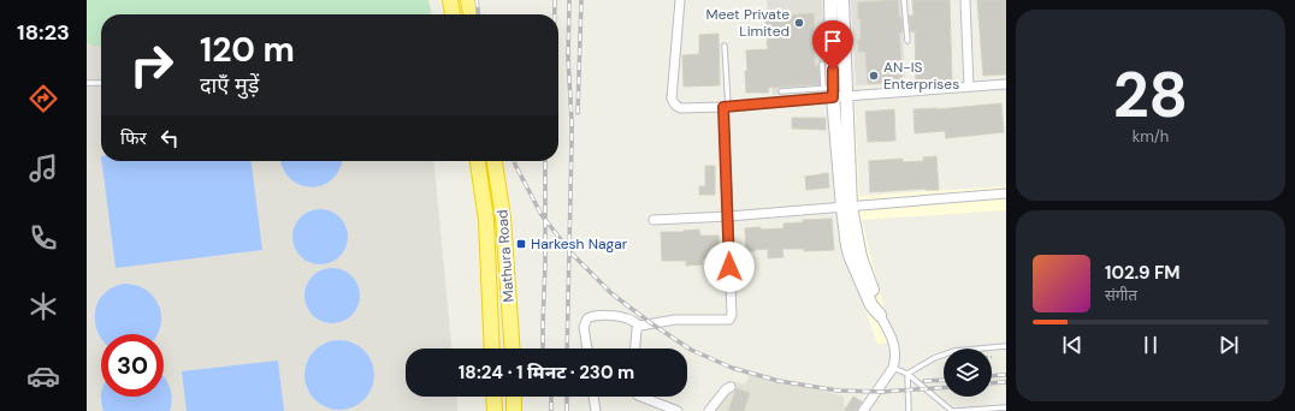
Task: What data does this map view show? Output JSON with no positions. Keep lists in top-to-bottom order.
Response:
{
  "streets": {
    "highway": ["Mathura Road"]
  },
  "places": {
    "other": ["Meet Private Limited", "AN-IS Enterprises"],
    "transit": ["Harkesh Nagar"]
  },
  "page": {
    "tabs": "18:23",
    "tile": ["28", "km/h"],
    "turn": ["120 m", "दाएँ मुड़ें"],
    "then": "फिर",
    "song": ["102.9 FM", "संगीत"],
    "limit": "30",
    "trip": "18:24 · 1 मिनट · 230 m"
  }
}
